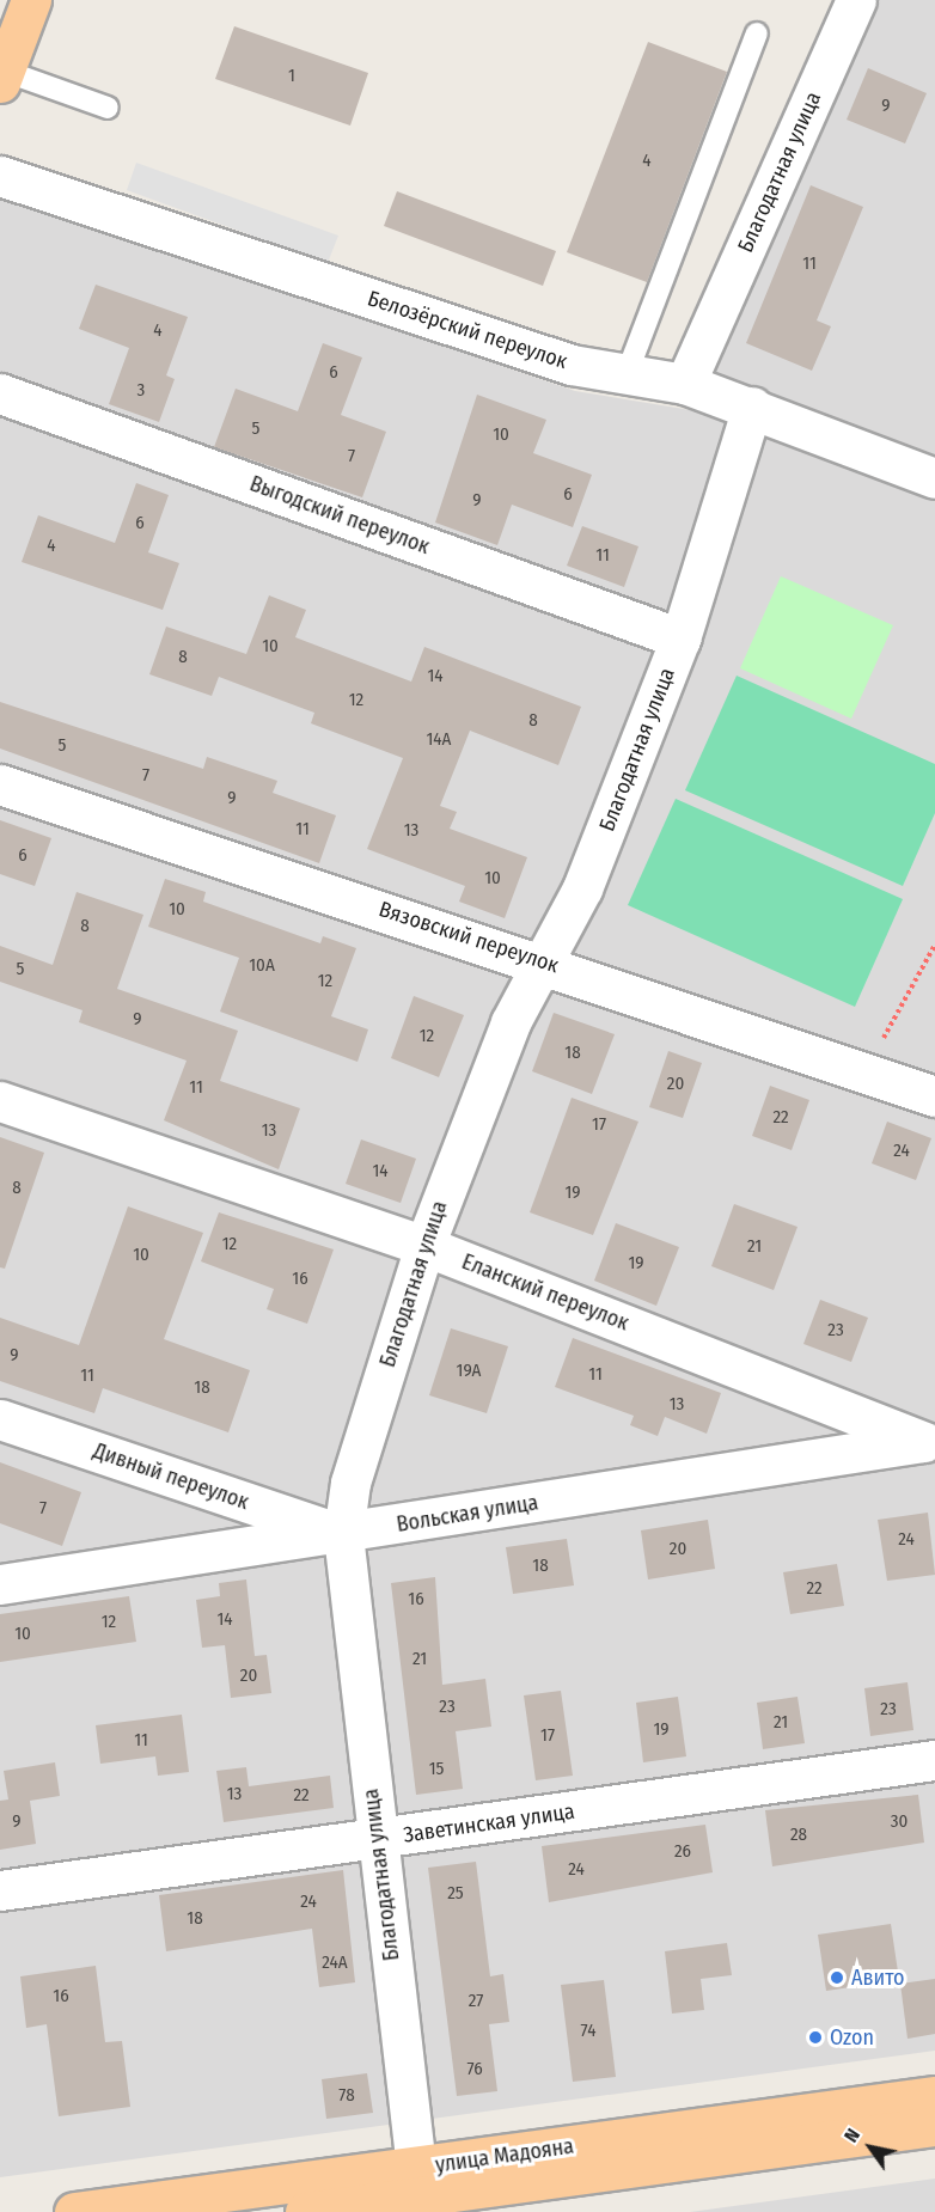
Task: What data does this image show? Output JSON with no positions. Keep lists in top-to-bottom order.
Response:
{
  "streets": {
    "main road": ["улица Мадояна"],
    "street": [
      "Благодатная улица",
      "Белозёрский переулок",
      "Выгодский переулок",
      "Вязовский переулок",
      "Еланский переулок",
      "Дивный переулок",
      "Вольская улица",
      "Заветинская улица"
    ]
  },
  "crossings": [
    ["Благодатная улица", "Белозёрский переулок"],
    ["Благодатная улица", "Выгодский переулок"],
    ["Благодатная улица", "Вязовский переулок"],
    ["Благодатная улица", "Еланский переулок"],
    ["Благодатная улица", "Дивный переулок"],
    ["Благодатная улица", "Вольская улица"],
    ["Благодатная улица", "Заветинская улица"],
    ["Благодатная улица", "улица Мадояна"],
    ["Еланский переулок", "Вольская улица"],
    ["Дивный переулок", "Вольская улица"]
  ],
  "places": ["Авито", "Ozon"],
  "house_numbers": [
    "1",
    "9",
    "4",
    "11",
    "4",
    "6",
    "3",
    "5",
    "10",
    "7",
    "6",
    "9",
    "6",
    "4",
    "11",
    "10",
    "8",
    "14",
    "12",
    "8",
    "14А",
    "5",
    "7",
    "9",
    "11",
    "13",
    "6",
    "10",
    "10",
    "8",
    "10А",
    "5",
    "12",
    "9",
    "12",
    "18",
    "20",
    "11",
    "22",
    "17",
    "13",
    "24",
    "14",
    "8",
    "19",
    "12",
    "21",
    "10",
    "19",
    "16",
    "23",
    "9",
    "19А",
    "11",
    "11",
    "18",
    "13",
    "7",
    "24",
    "20",
    "18",
    "22",
    "16",
    "14",
    "12",
    "10",
    "21",
    "20",
    "23",
    "23",
    "21",
    "19",
    "17",
    "11",
    "15",
    "13",
    "22",
    "9",
    "30",
    "28",
    "26",
    "24",
    "25",
    "24",
    "18",
    "24А",
    "16",
    "27",
    "74",
    "76",
    "78"
  ],
  "north": "top left"
}
